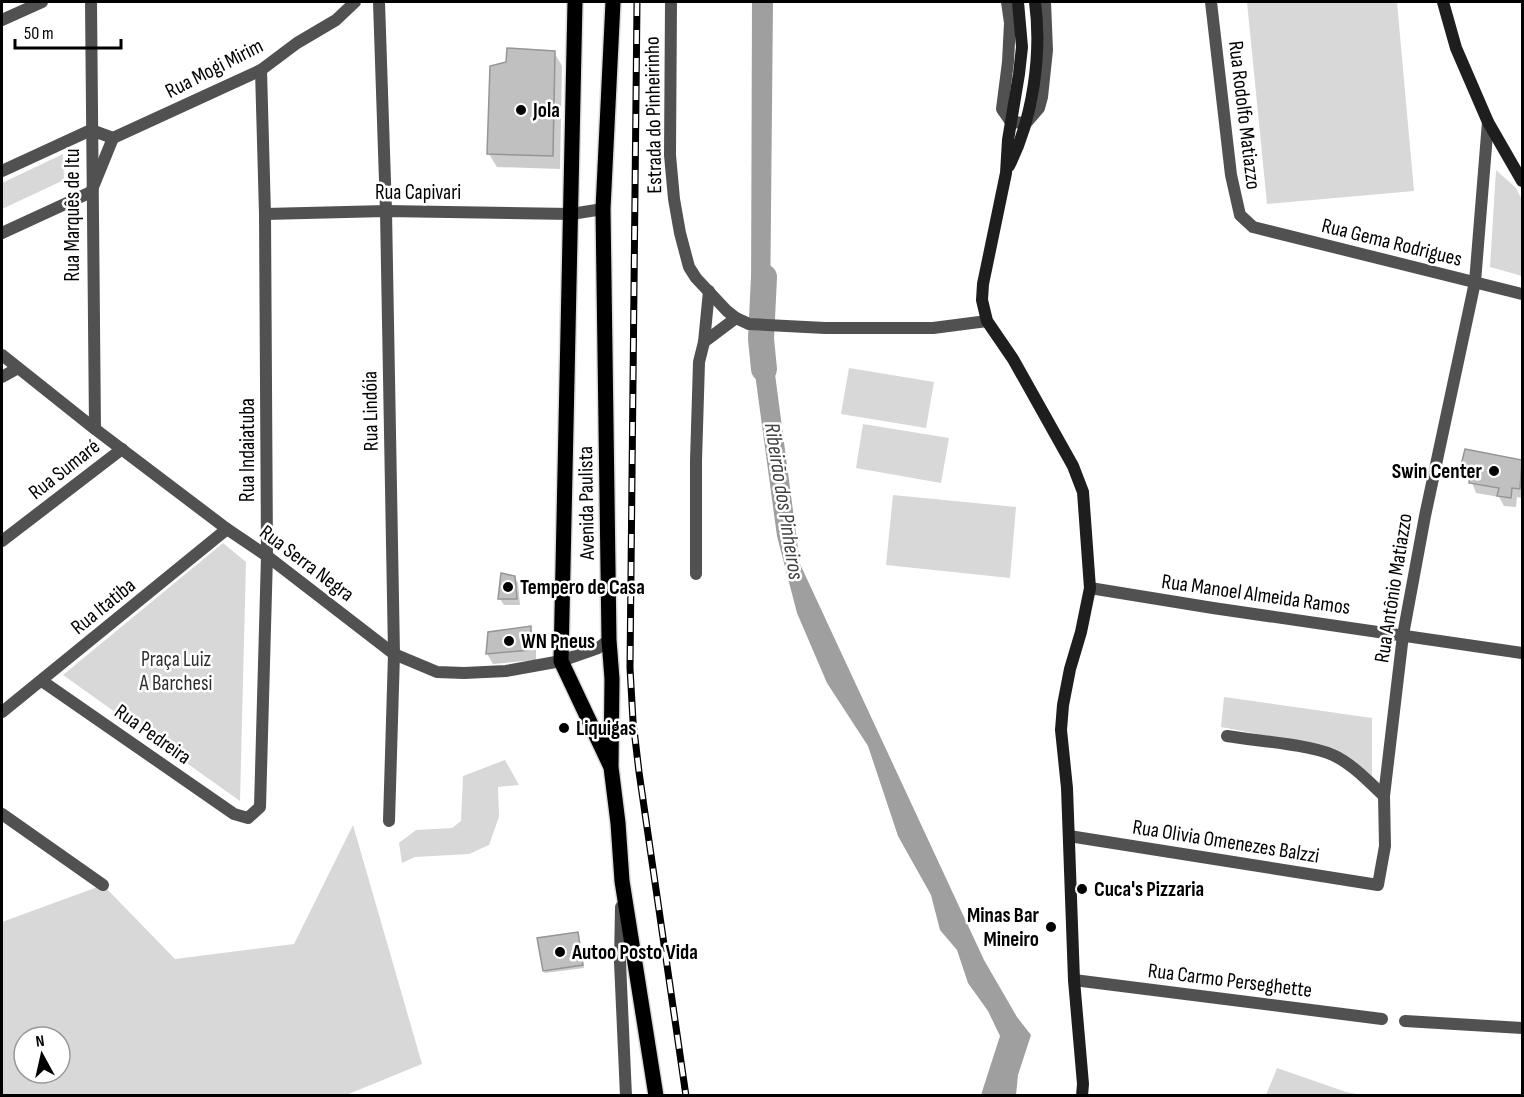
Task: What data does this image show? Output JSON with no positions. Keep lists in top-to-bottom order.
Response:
{
  "streets": {
    "main road": ["Avenida Paulista"],
    "street": [
      "Rua Mogi Mirim",
      "Estrada do Pinheirinho",
      "Rua Rodolfo Matiazzo",
      "Rua Capivari",
      "Rua Marquês de Itu",
      "Rua Gema Rodrigues",
      "Rua Lindóia",
      "Rua Indaiatuba",
      "Rua Sumaré",
      "Rua Serra Negra",
      "Rua Antônio Matiazzo",
      "Rua Manoel Almeida Ramos",
      "Rua Itatiba",
      "Rua Pedreira",
      "Rua Olivia Omenezes Balzzi",
      "Rua Carmo Perseghette"
    ]
  },
  "crossings": [
    ["Rua Mogi Mirim", "Rua Indaiatuba"],
    ["Rua Rodolfo Matiazzo", "Rua Gema Rodrigues"],
    ["Rua Capivari", "Rua Lindóia"],
    ["Rua Capivari", "Rua Indaiatuba"],
    ["Rua Capivari", "Avenida Paulista"],
    ["Rua Marquês de Itu", "Rua Serra Negra"],
    ["Rua Gema Rodrigues", "Rua Antônio Matiazzo"],
    ["Rua Lindóia", "Rua Serra Negra"],
    ["Rua Indaiatuba", "Rua Serra Negra"],
    ["Rua Indaiatuba", "Rua Pedreira"],
    ["Rua Sumaré", "Rua Serra Negra"],
    ["Avenida Paulista", "Rua Serra Negra"],
    ["Rua Serra Negra", "Rua Itatiba"],
    ["Rua Antônio Matiazzo", "Rua Manoel Almeida Ramos"],
    ["Rua Antônio Matiazzo", "Rua Olivia Omenezes Balzzi"],
    ["Rua Itatiba", "Rua Pedreira"]
  ],
  "water": ["Ribeirão dos Pinheiros"],
  "parks": ["Praça Luiz A Barchesi"],
  "places": [
    "Jola",
    "Swin Center",
    "Tempero de Casa",
    "WN Pneus",
    "Liquigas",
    "Cuca's Pizzaria",
    "Minas Bar Mineiro",
    "Autoo Posto Vida"
  ],
  "scale_bar": "50 m",
  "north": "top"
}
